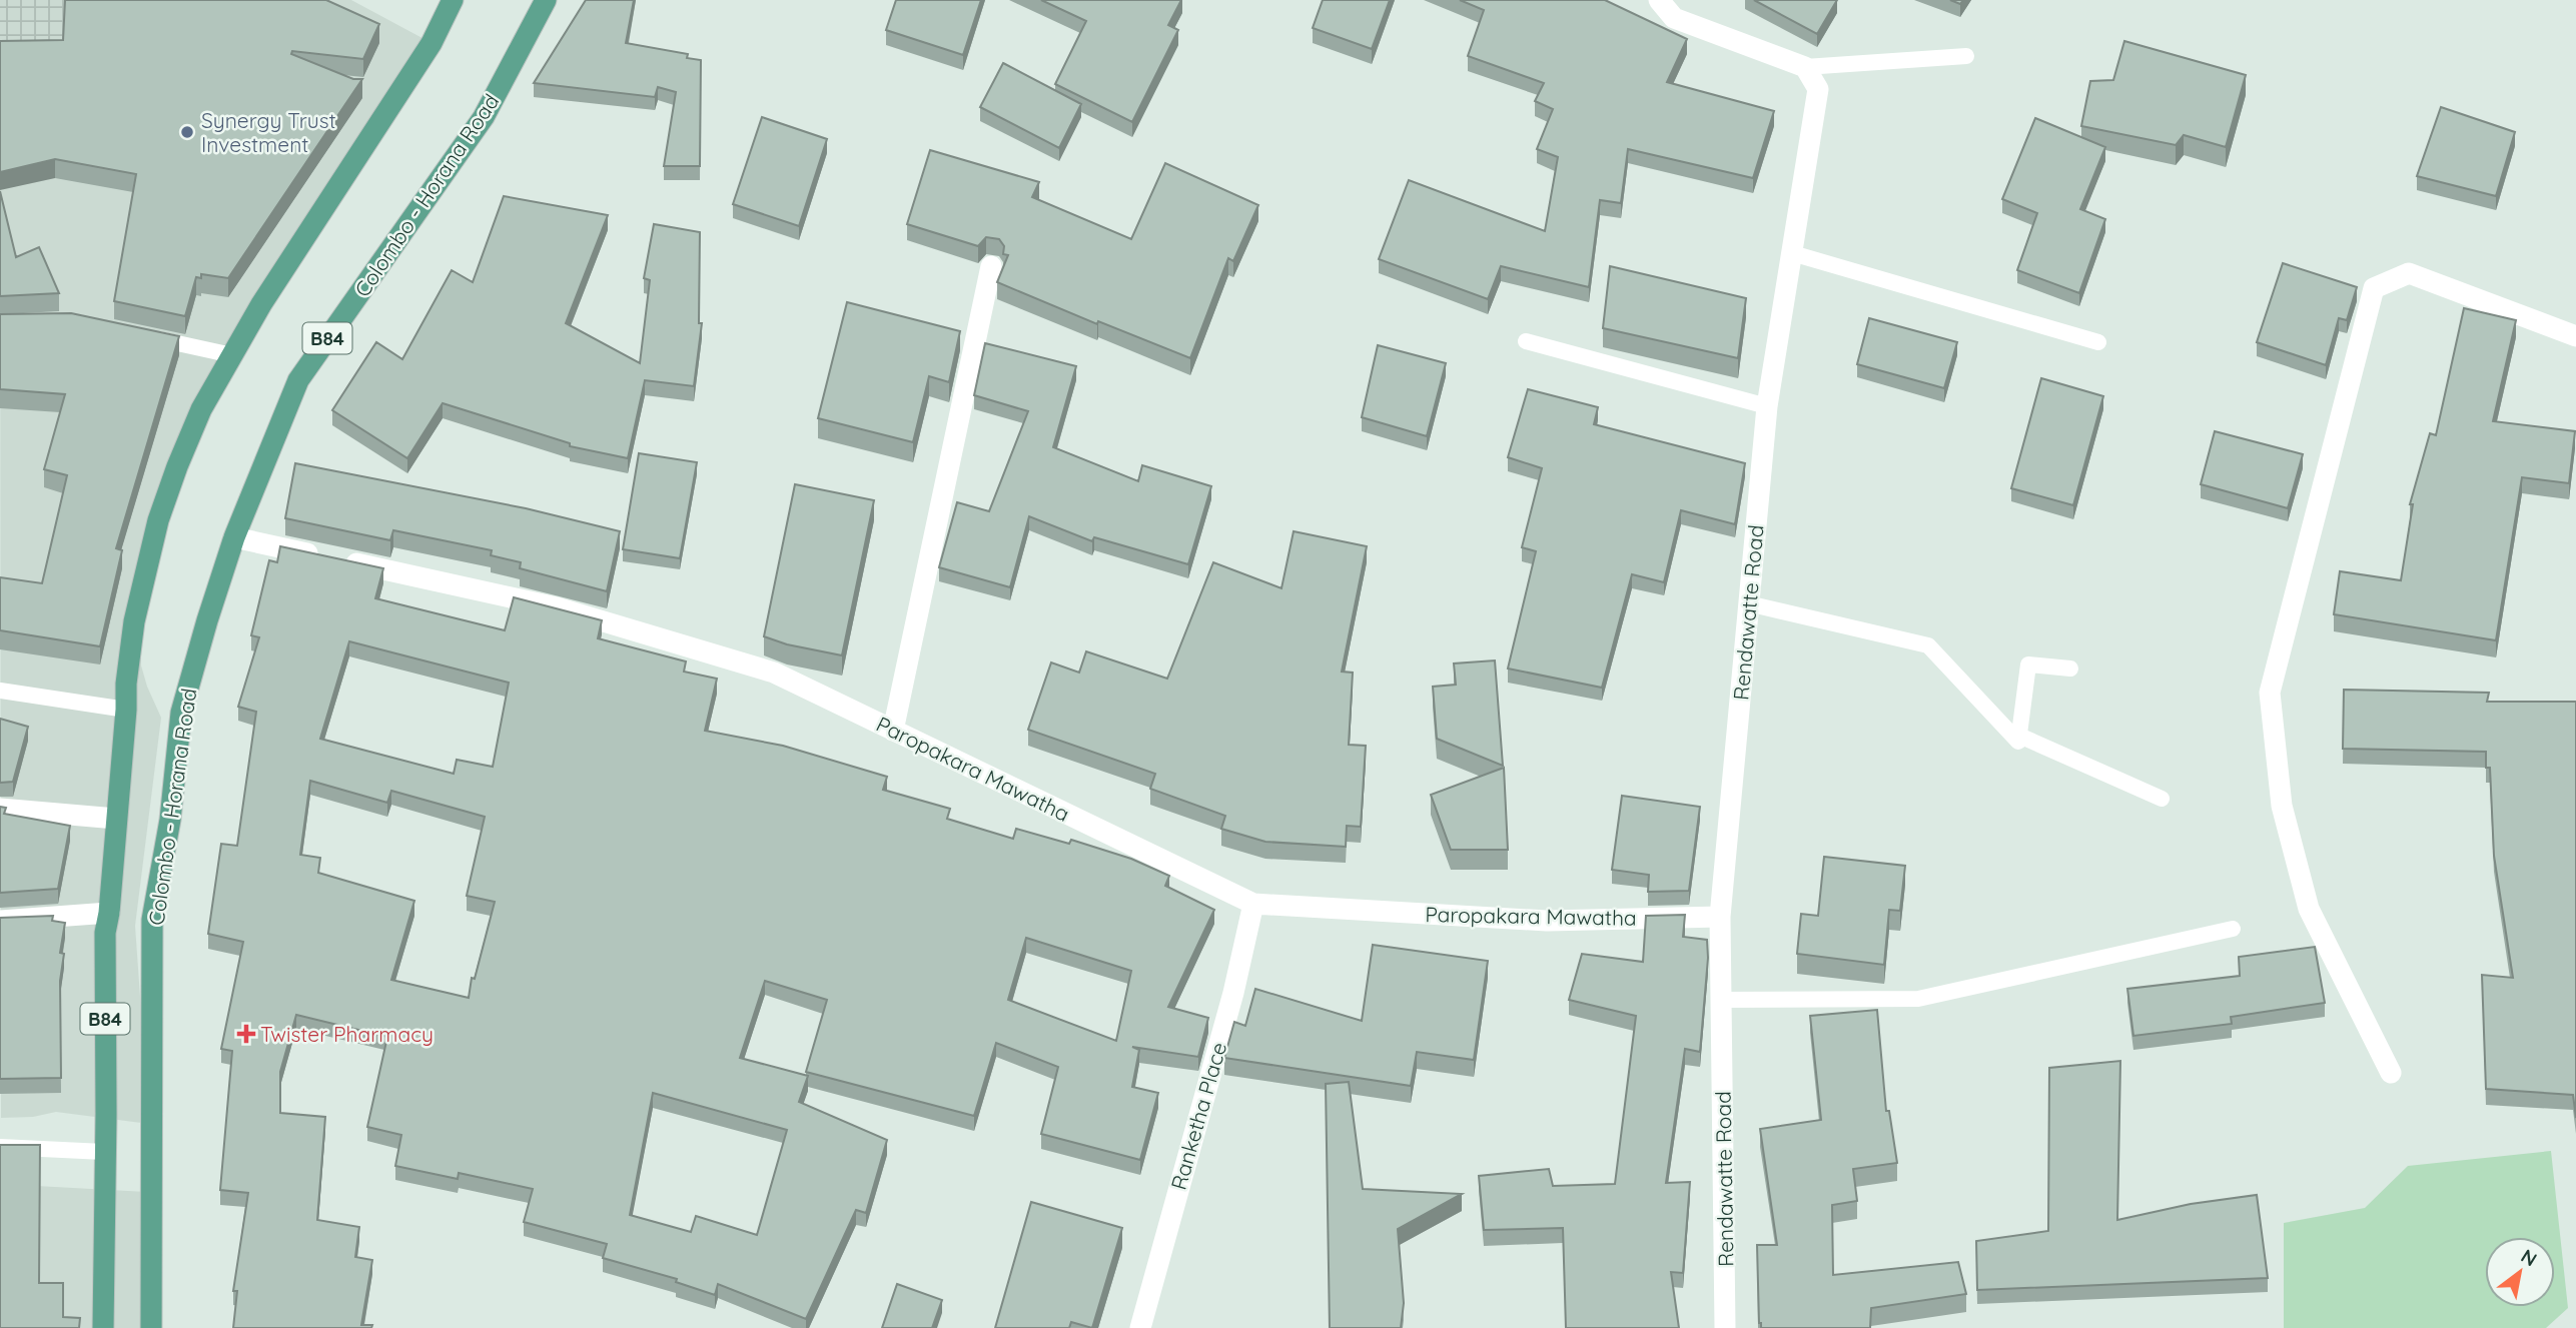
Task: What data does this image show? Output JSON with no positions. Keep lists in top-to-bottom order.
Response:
{
  "streets": {
    "main road": ["Colombo - Horana Road", "B84"],
    "street": ["Rendawatte Road", "Paropakara Mawatha", "Ranketha Place"]
  },
  "crossings": [
    ["Colombo - Horana Road", "Paropakara Mawatha"],
    ["Rendawatte Road", "Paropakara Mawatha"],
    ["Paropakara Mawatha", "Ranketha Place"]
  ],
  "places": {
    "other": ["Synergy Trust Investment"],
    "health": ["Twister Pharmacy"]
  },
  "north": "top right"
}
